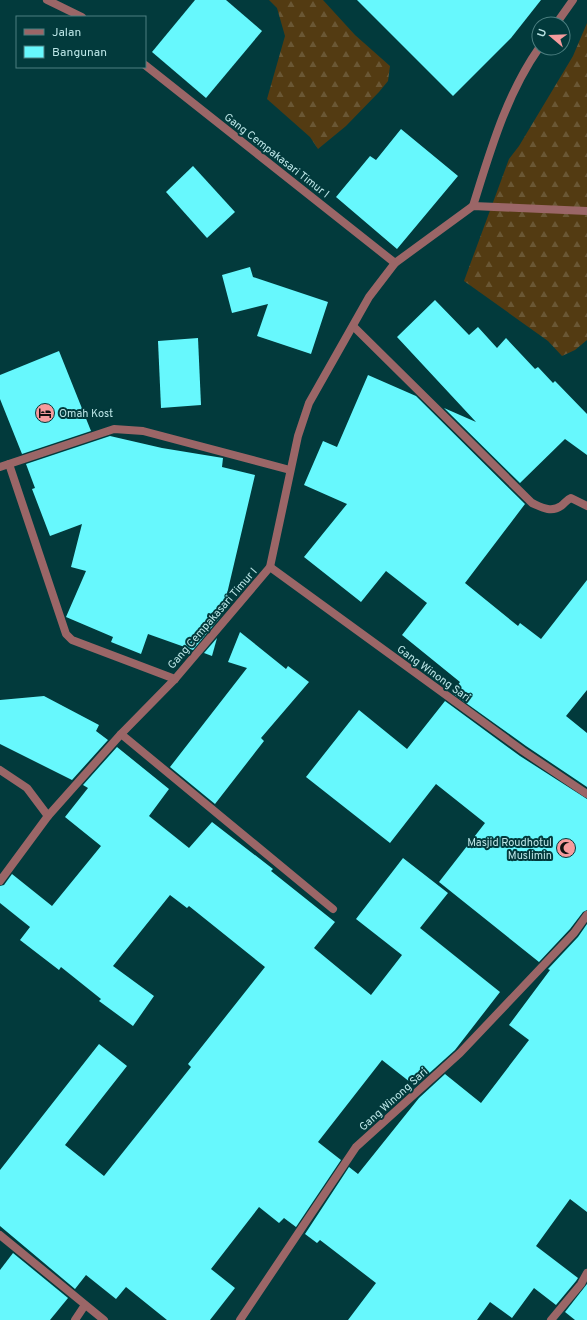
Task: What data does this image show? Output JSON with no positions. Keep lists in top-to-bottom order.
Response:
{
  "streets": {
    "street": ["Gang Cempakasari Timur I", "Gang Winong Sari"]
  },
  "crossings": [
    ["Gang Cempakasari Timur I", "Gang Winong Sari"]
  ],
  "places": {
    "hotel": ["Omah Kost"],
    "mosque": ["Masjid Roudhotul Muslimin"]
  },
  "legend": ["Jalan", "Bangunan"],
  "north": "left"
}
